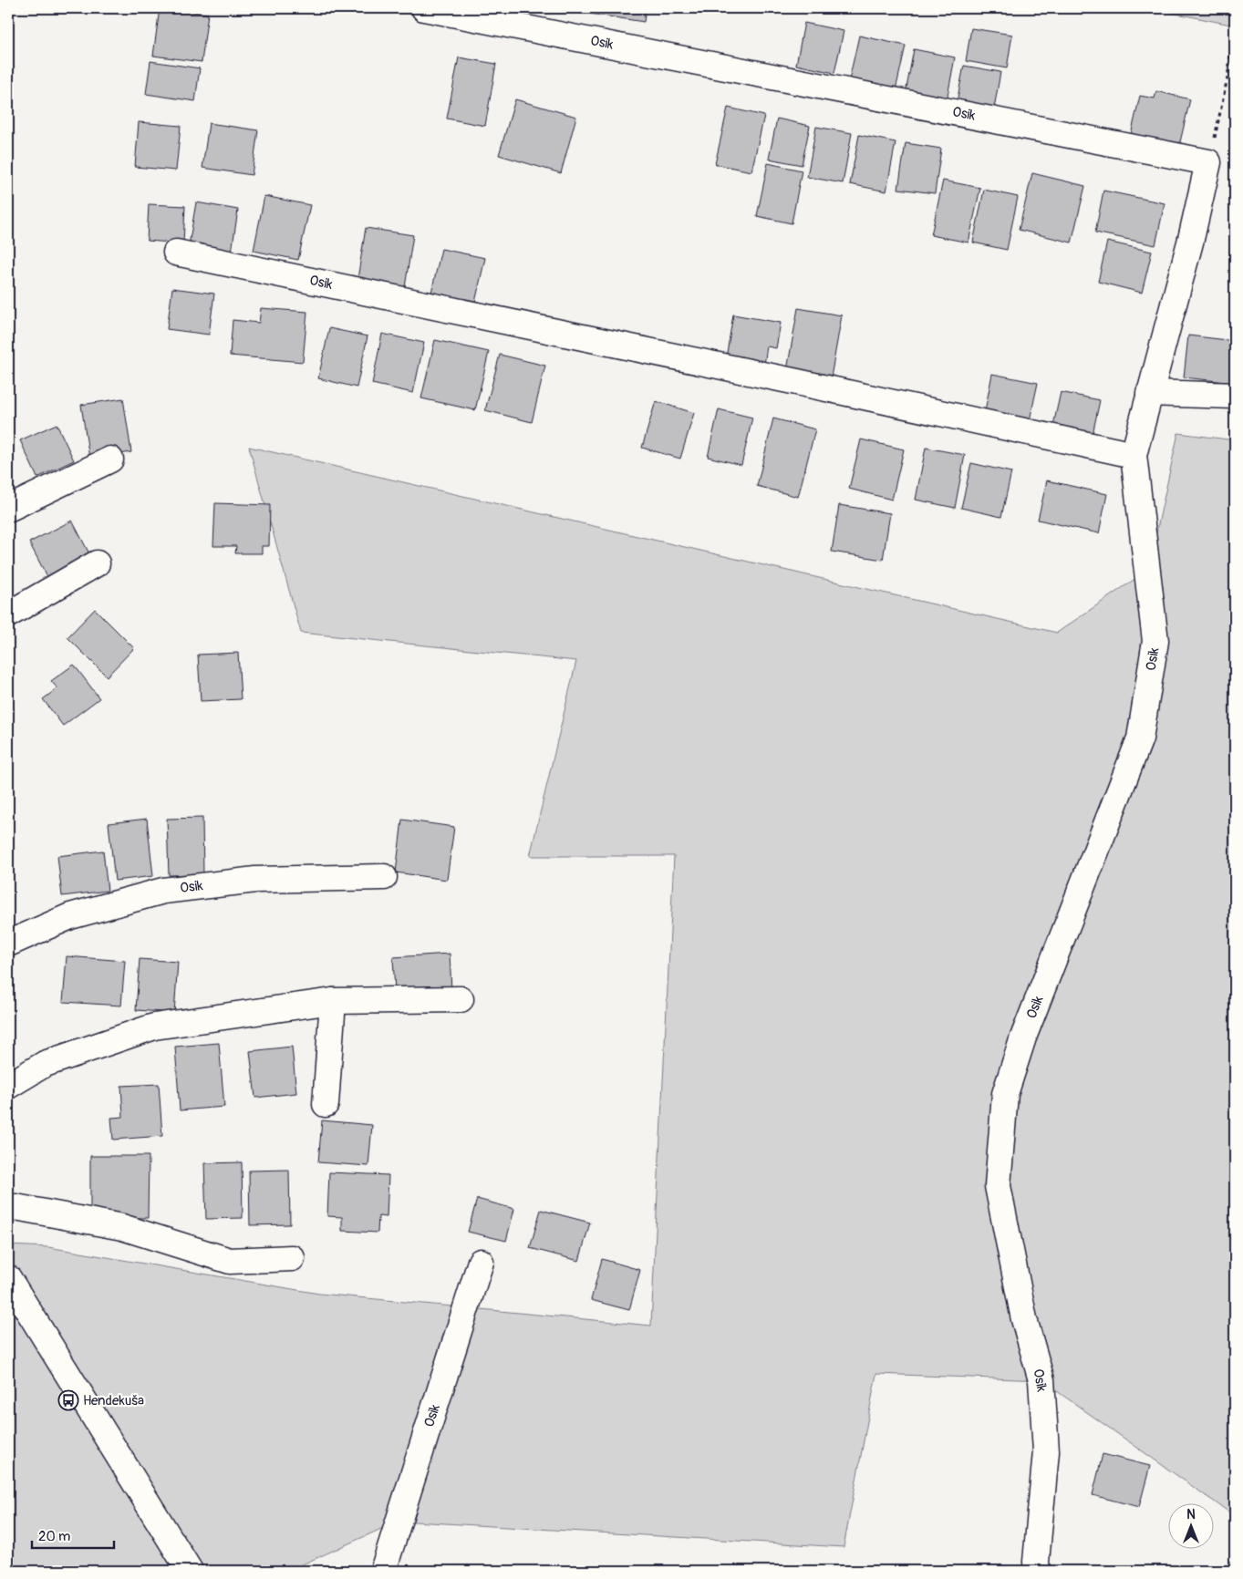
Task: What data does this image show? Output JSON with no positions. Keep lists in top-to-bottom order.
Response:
{
  "streets": {
    "street": ["Osik"]
  },
  "places": {
    "bus stop": ["Hendekuša"]
  },
  "scale_bar": "20 m",
  "north": "top"
}
